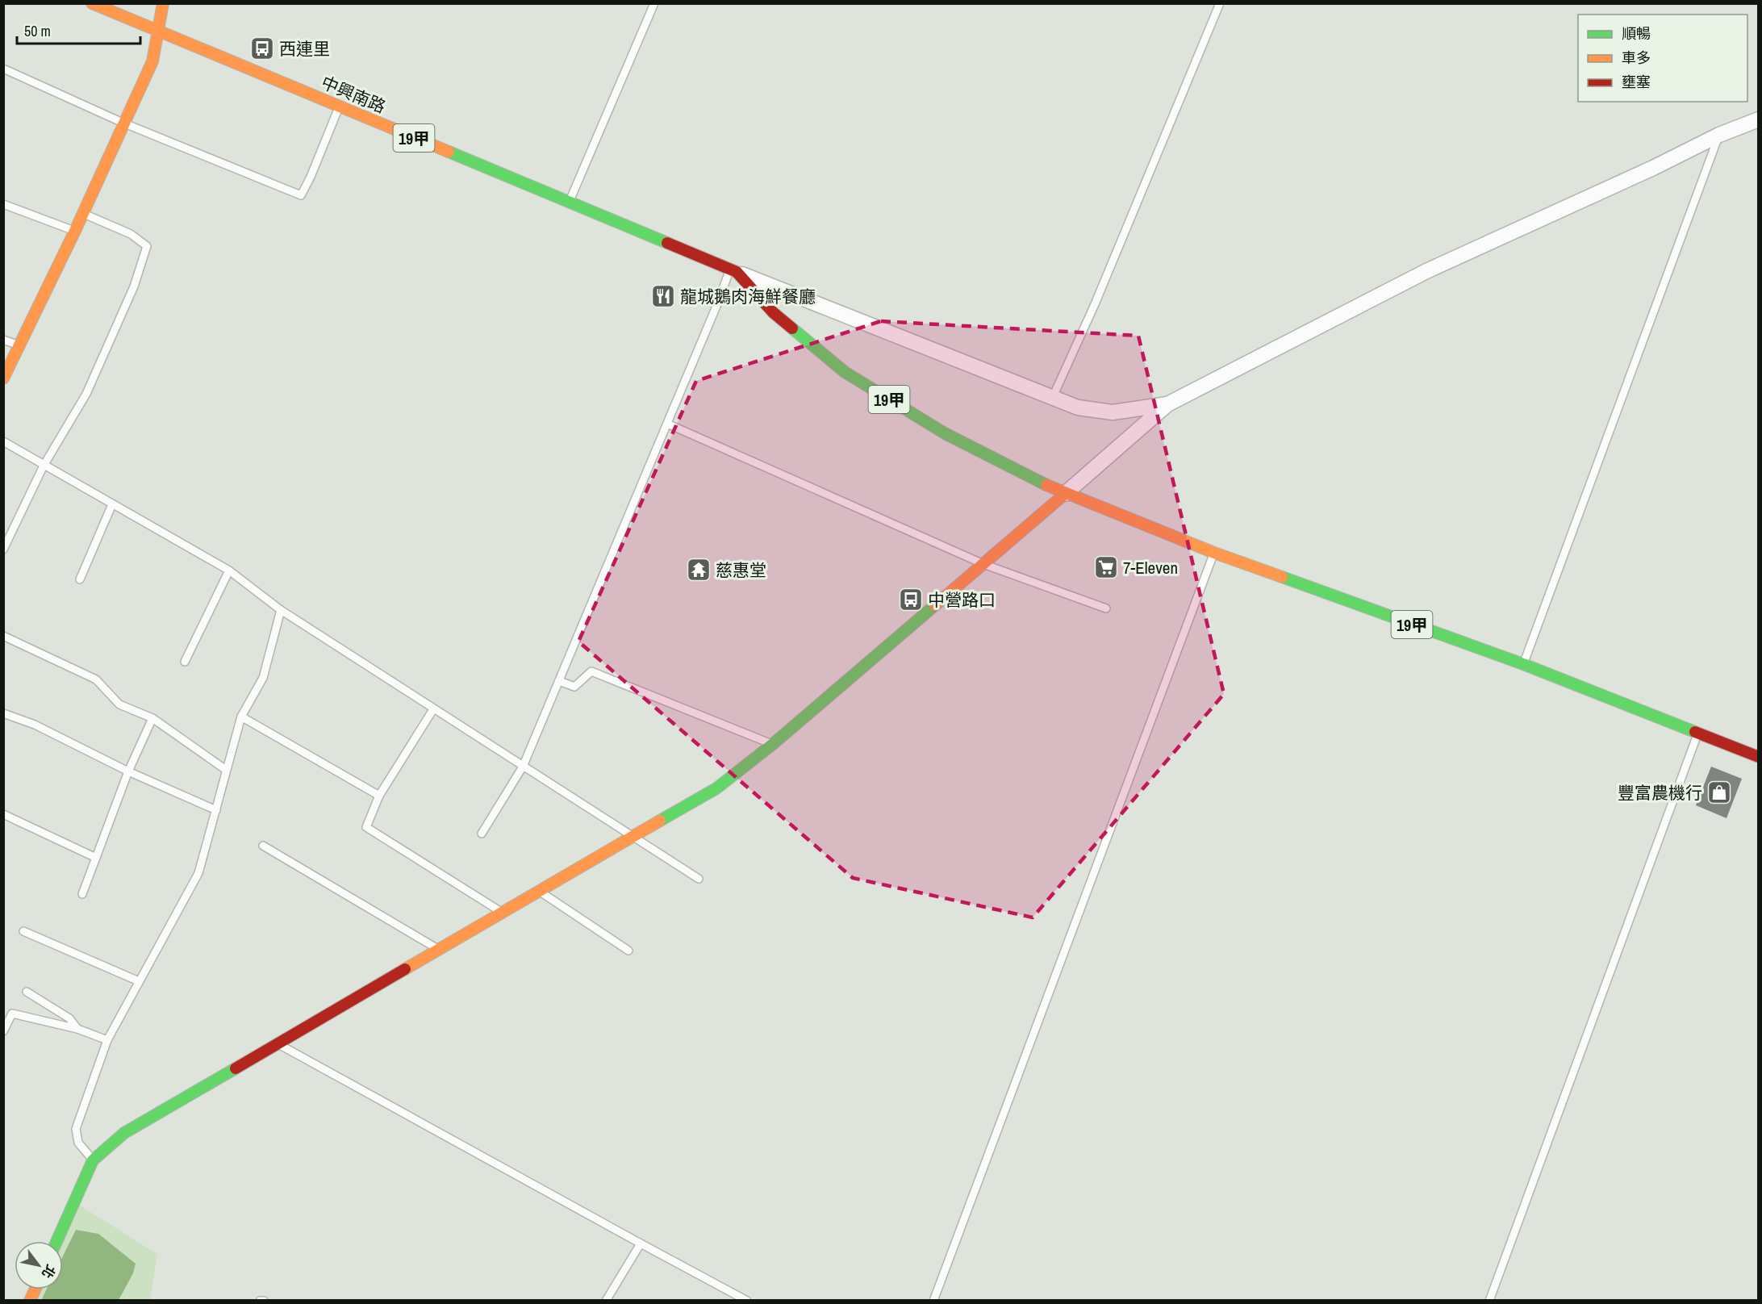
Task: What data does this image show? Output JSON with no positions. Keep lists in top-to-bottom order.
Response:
{
  "streets": {
    "main road": ["中興南路", "19甲"]
  },
  "crossings": [
    ["中興南路", "19甲"]
  ],
  "places": {
    "bus stop": ["西連里", "中營路口"],
    "restaurant": ["龍城鵝肉海鮮餐廳"],
    "supermarket": ["7-Eleven"],
    "temple": ["慈惠堂"],
    "shop": ["豐富農機行"]
  },
  "legend": ["順暢", "車多", "壅塞"],
  "scale_bar": "50 m",
  "north": "bottom right"
}
